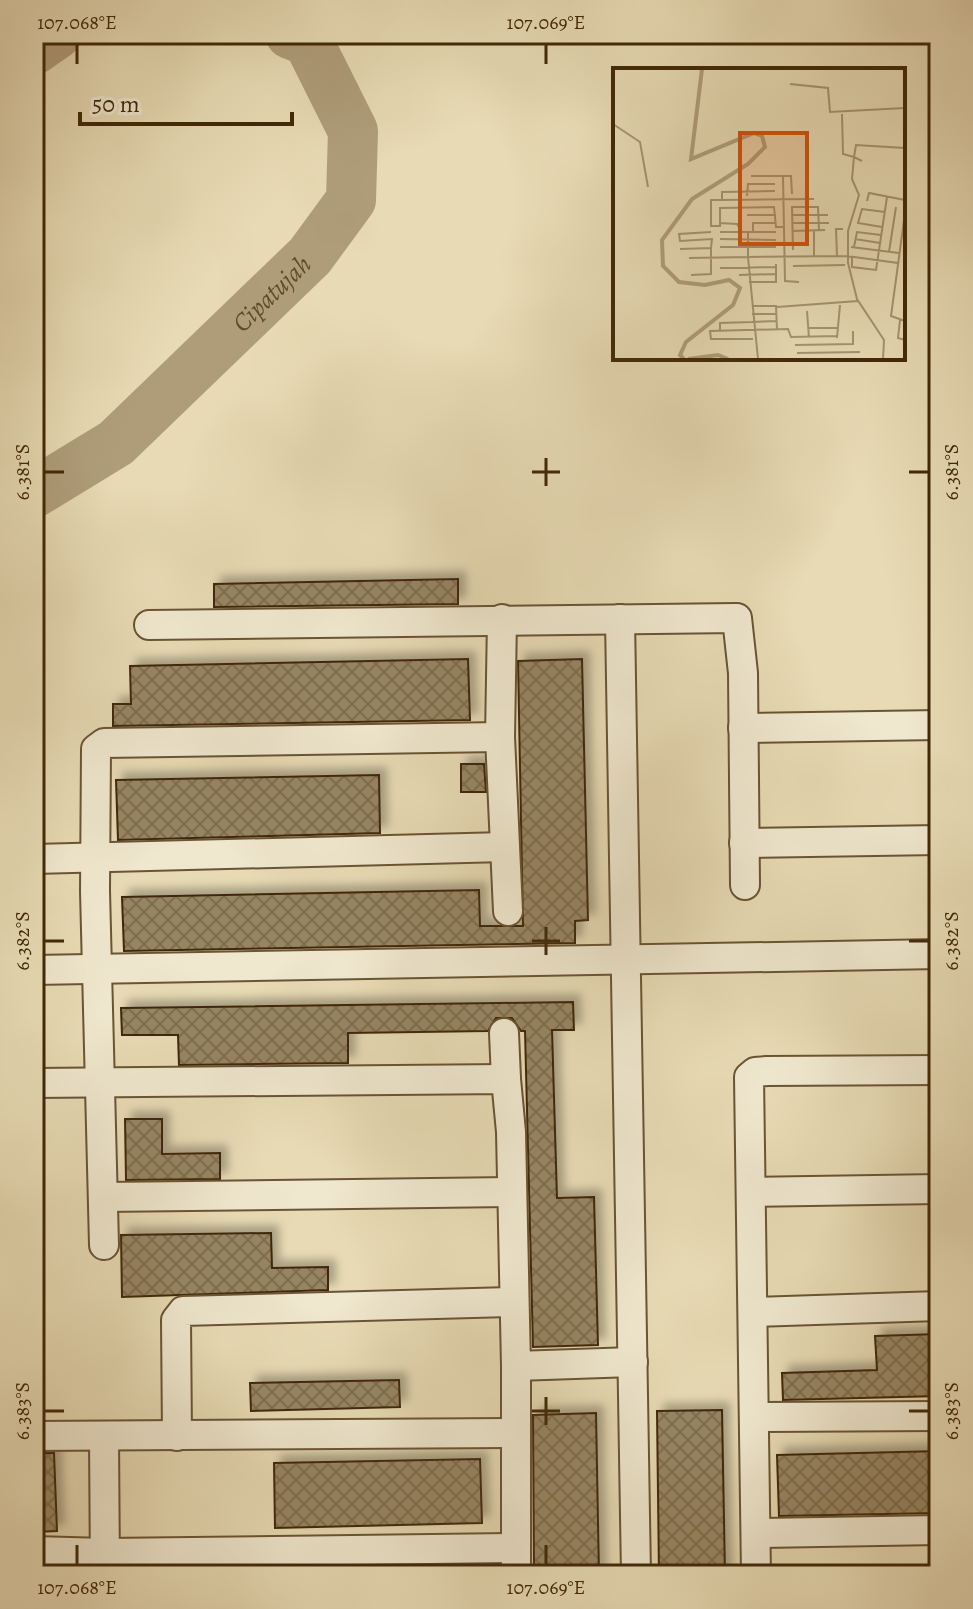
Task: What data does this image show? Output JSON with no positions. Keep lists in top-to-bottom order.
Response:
{
  "water": ["Cipatujah"],
  "scale_bar": "50 m",
  "coordinates": [
    "107.068°E",
    "107.069°E",
    "6.381°S",
    "6.382°S",
    "6.383°S"
  ]
}
